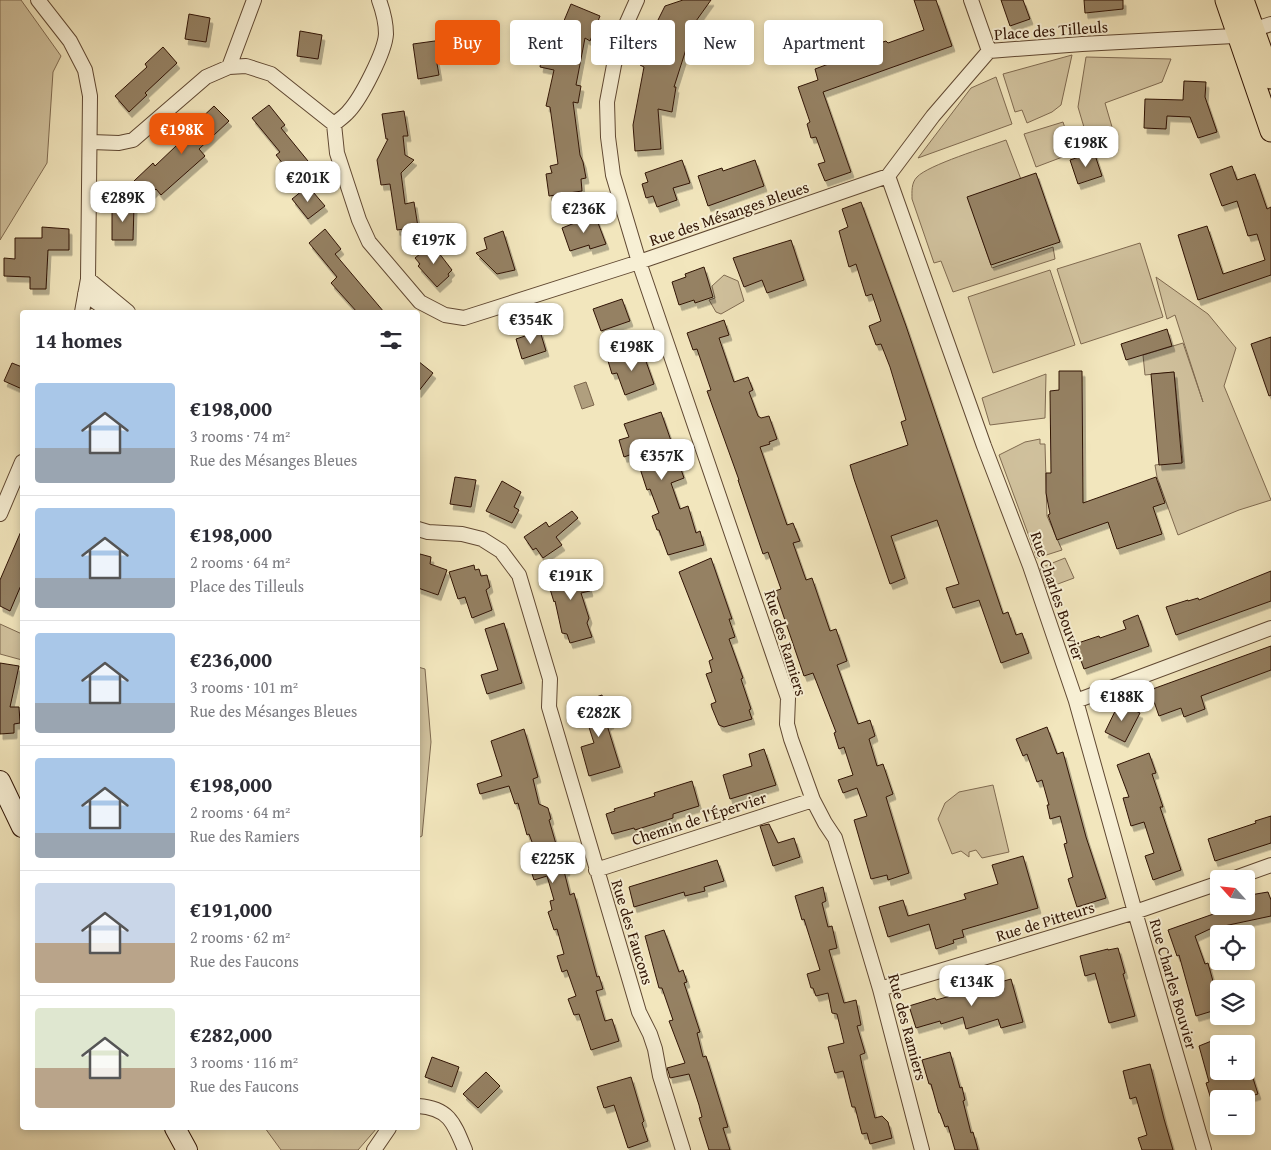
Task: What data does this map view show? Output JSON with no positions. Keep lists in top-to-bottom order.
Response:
{
  "streets": {
    "street": [
      "Place des Tilleuls",
      "Rue des Mésanges Bleues",
      "Rue Charles Bouvier",
      "Rue des Ramiers",
      "Chemin de l'Épervier",
      "Rue de Pitteurs",
      "Rue des Faucons"
    ]
  },
  "crossings": [
    ["Place des Tilleuls", "Rue des Mésanges Bleues"],
    ["Place des Tilleuls", "Rue Charles Bouvier"],
    ["Rue des Mésanges Bleues", "Rue Charles Bouvier"],
    ["Rue des Mésanges Bleues", "Rue des Ramiers"],
    ["Rue Charles Bouvier", "Rue de Pitteurs"],
    ["Rue des Ramiers", "Chemin de l'Épervier"],
    ["Rue des Ramiers", "Rue de Pitteurs"],
    ["Chemin de l'Épervier", "Rue des Faucons"]
  ],
  "north": "top left",
  "page": {
    "chip": [
      "Buy",
      "Rent",
      "Filters",
      "New",
      "Apartment"
    ],
    "price": [
      "€198K",
      "€198K",
      "€201K",
      "€289K",
      "€236K",
      "€197K",
      "€354K",
      "€198K",
      "€357K",
      "€191K",
      "€188K",
      "€282K",
      "€225K",
      "€134K"
    ],
    "heading": "14 homes",
    "list": [
      {
        "name": "€198,000",
        "note": "3 rooms · 74 m² · Rue des Mésanges Bleues"
      },
      {
        "name": "€198,000",
        "note": "2 rooms · 64 m² · Place des Tilleuls"
      },
      {
        "name": "€236,000",
        "note": "3 rooms · 101 m² · Rue des Mésanges Bleues"
      },
      {
        "name": "€198,000",
        "note": "2 rooms · 64 m² · Rue des Ramiers"
      },
      {
        "name": "€191,000",
        "note": "2 rooms · 62 m² · Rue des Faucons"
      },
      {
        "name": "€282,000",
        "note": "3 rooms · 116 m² · Rue des Faucons"
      }
    ],
    "map_buttons": ["+", "−"]
  }
}
